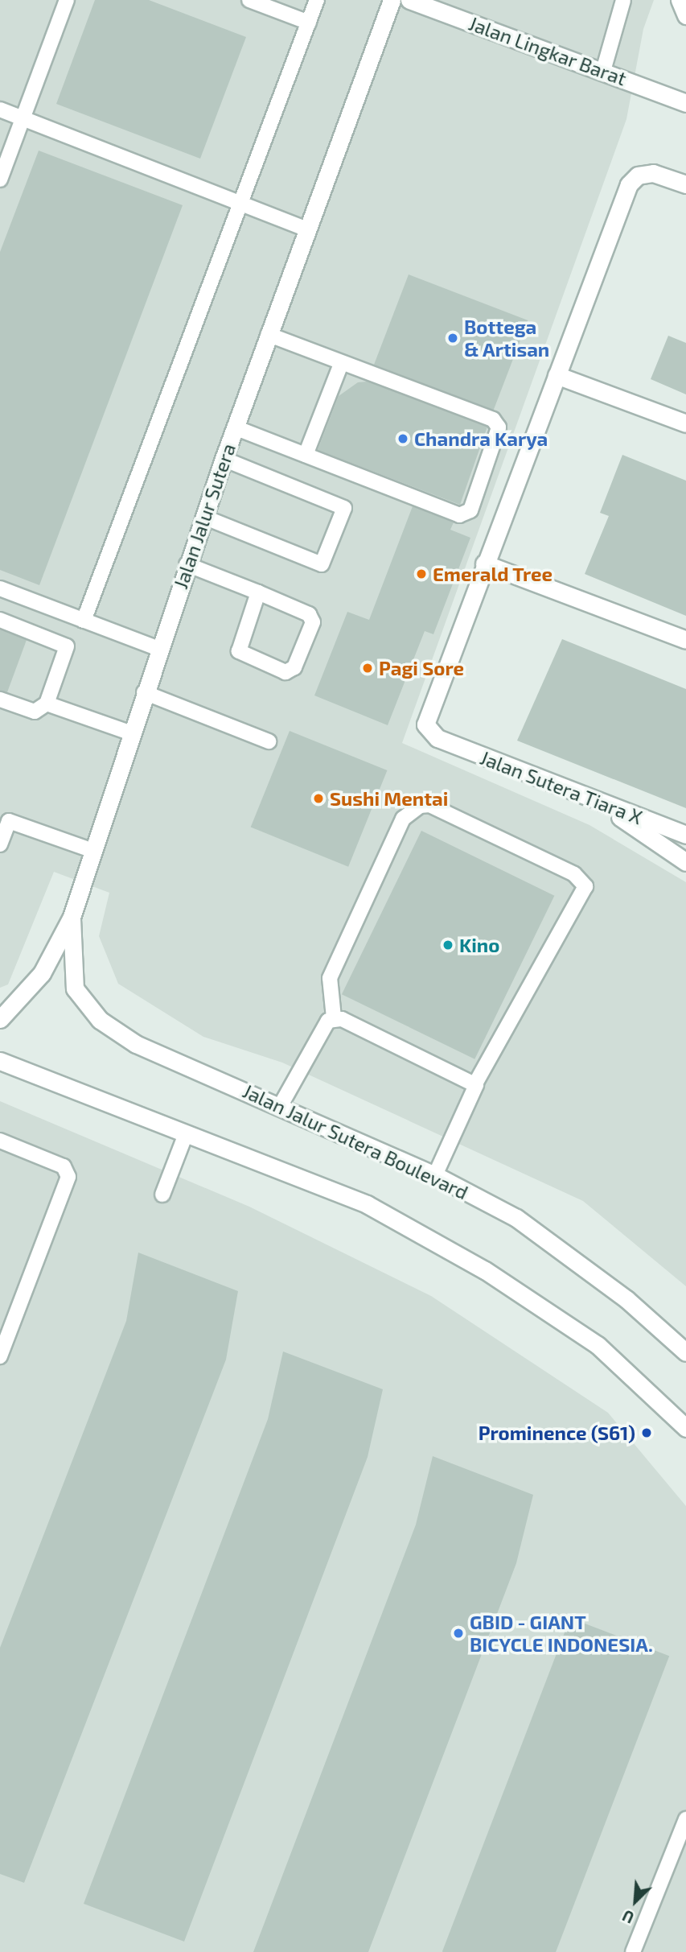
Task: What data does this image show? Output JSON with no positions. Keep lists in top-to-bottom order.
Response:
{
  "streets": {
    "main road": [
      "Jalan Lingkar Barat",
      "Jalan Jalur Sutera",
      "Jalan Sutera Tiara X",
      "Jalan Jalur Sutera Boulevard"
    ]
  },
  "crossings": [
    ["Jalan Jalur Sutera", "Jalan Jalur Sutera Boulevard"]
  ],
  "places": [
    "Bottega & Artisan",
    "Chandra Karya",
    "Emerald Tree",
    "Pagi Sore",
    "Sushi Mentai",
    "Kino",
    "Prominence (S61)",
    "GBID - GIANT BICYCLE INDONESIA."
  ],
  "north": "bottom left"
}
